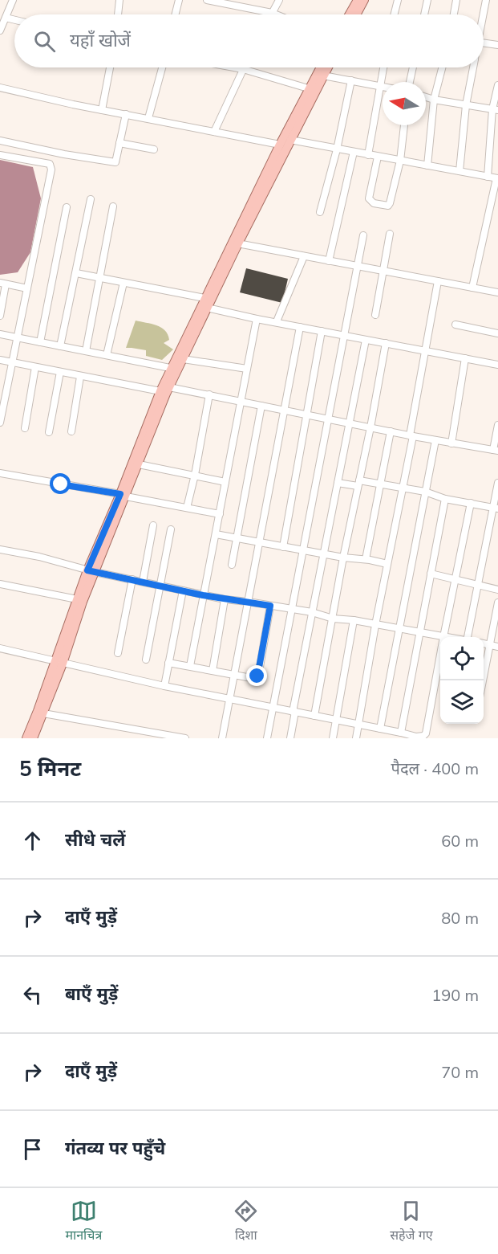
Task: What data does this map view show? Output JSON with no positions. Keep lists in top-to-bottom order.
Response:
{
  "north": "left",
  "page": {
    "search": "यहाँ खोजें",
    "heading": ["5 मिनट", "पैदल · 400 m"],
    "list": [
      ["सीधे चलें", "60 m"],
      ["दाएँ मुड़ें", "80 m"],
      ["बाएँ मुड़ें", "190 m"],
      ["दाएँ मुड़ें", "70 m"],
      "गंतव्य पर पहुँचे"
    ],
    "nav": ["मानचित्र", "दिशा", "सहेजे गए"]
  }
}
